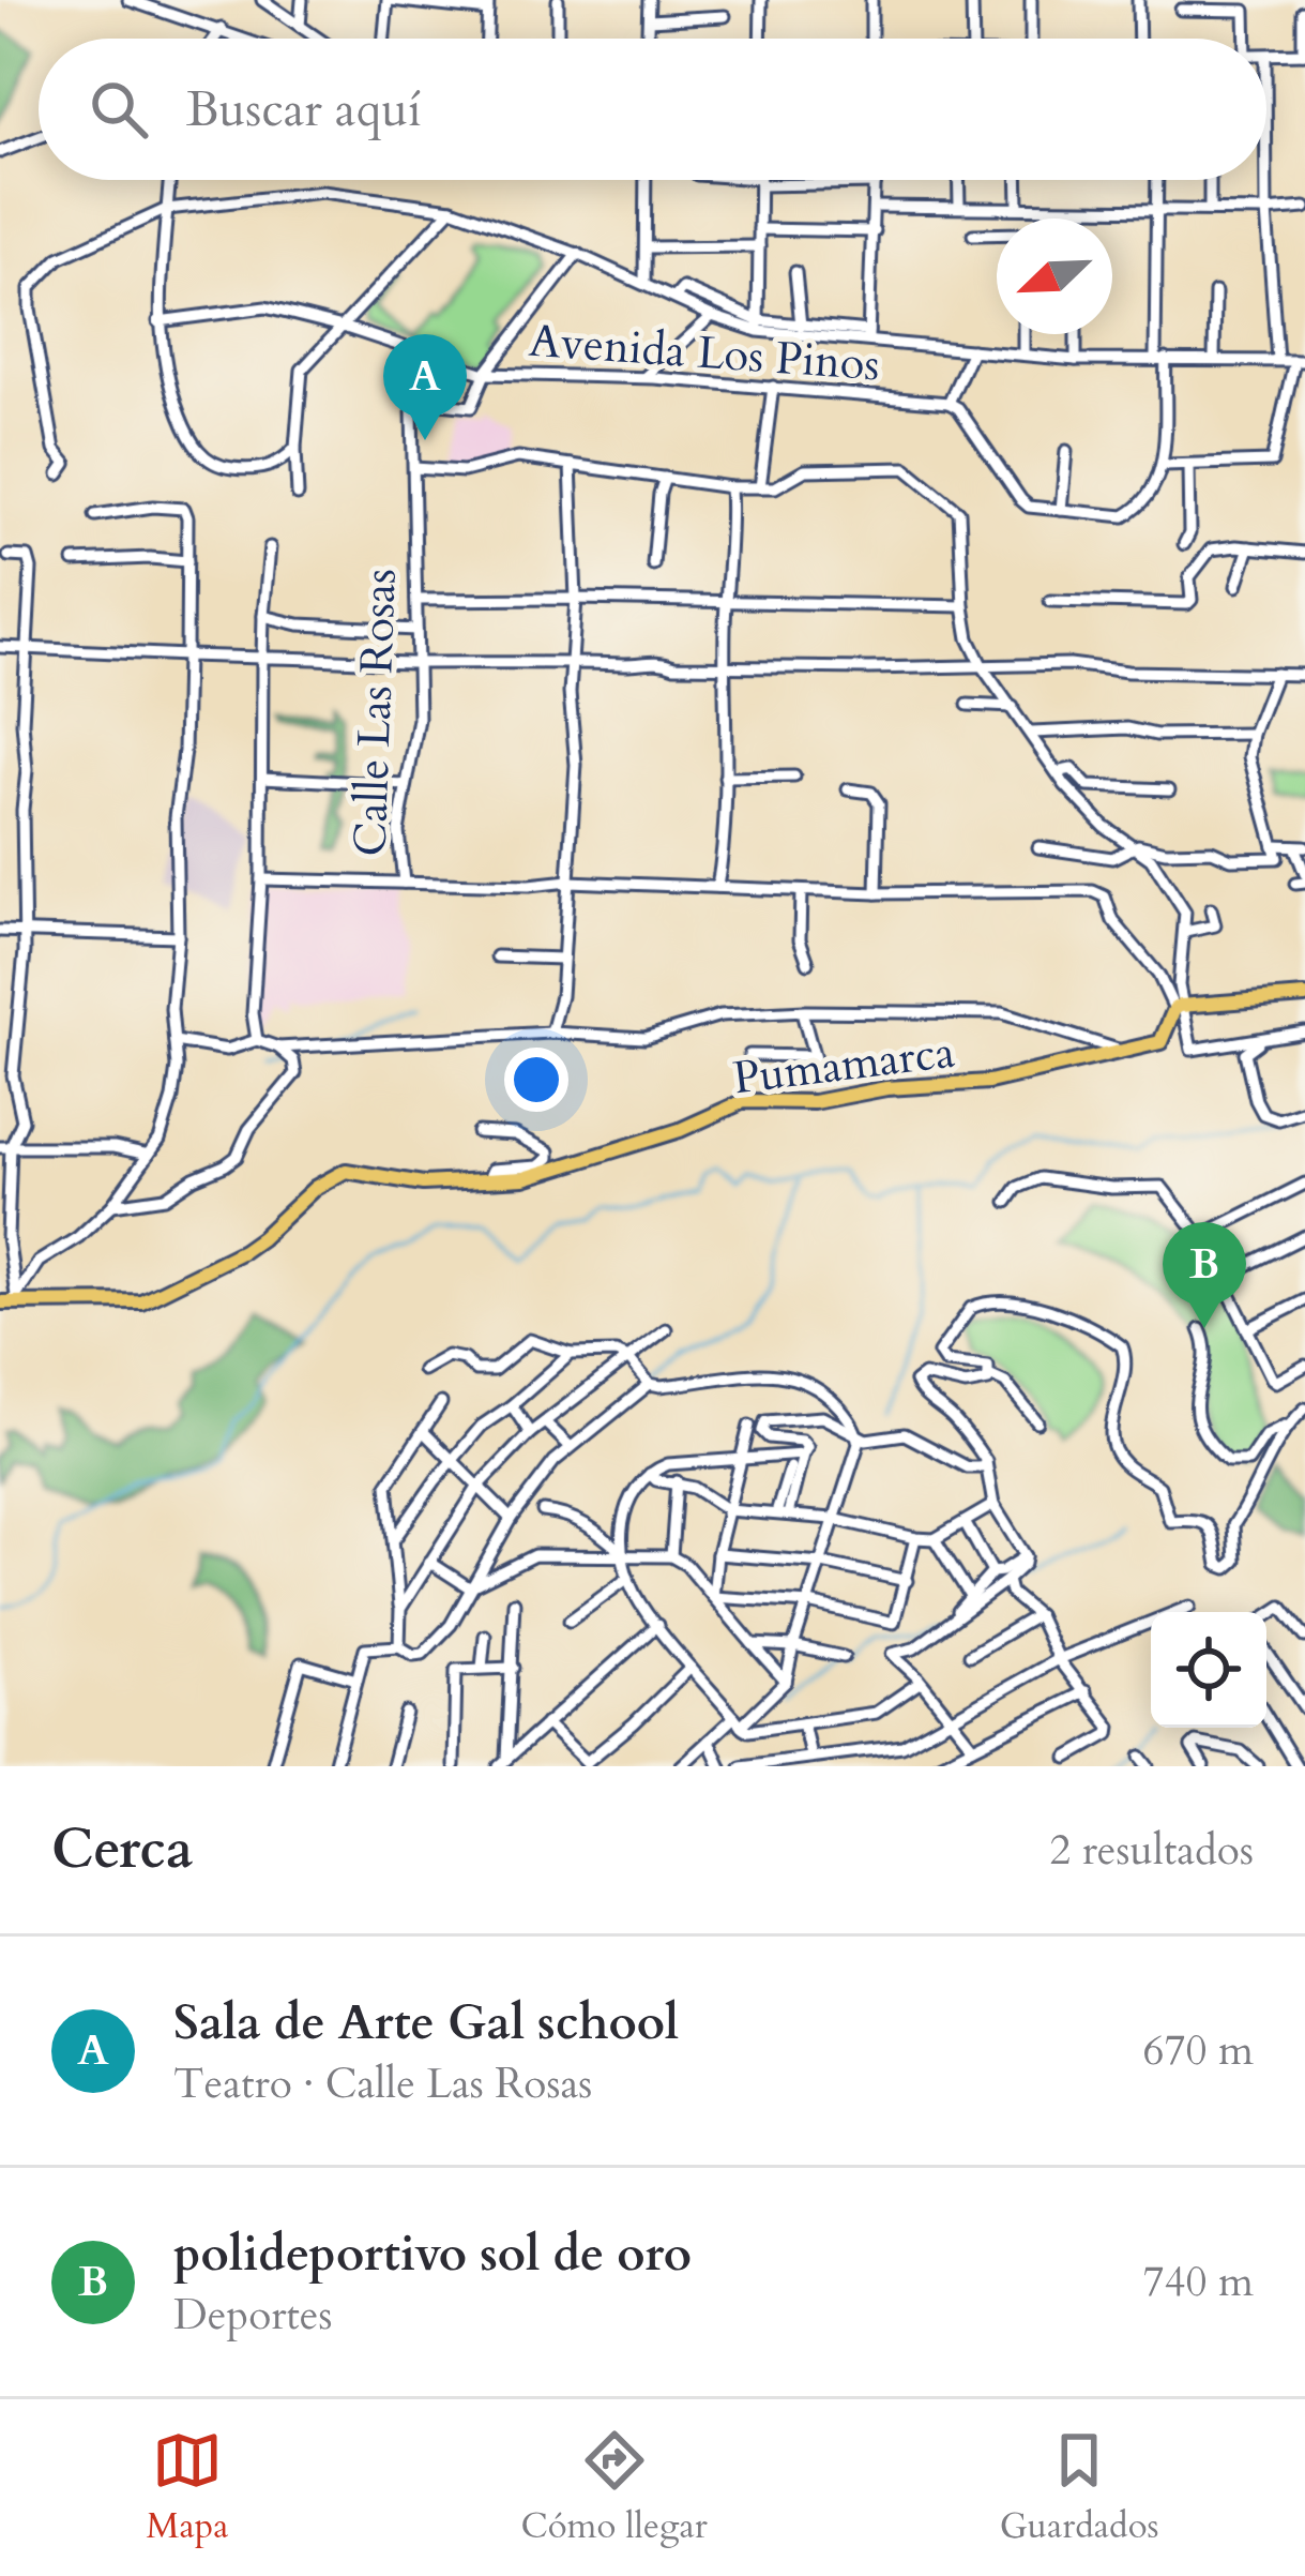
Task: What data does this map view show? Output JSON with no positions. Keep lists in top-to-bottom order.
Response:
{
  "streets": {
    "main road": ["Pumamarca"],
    "street": ["Avenida Los Pinos", "Calle Las Rosas"]
  },
  "crossings": [
    ["Avenida Los Pinos", "Calle Las Rosas"]
  ],
  "north": "bottom left",
  "page": {
    "search": "Buscar aquí",
    "pins": ["A", "B"],
    "heading": ["Cerca", "2 resultados"],
    "list": [
      {
        "mark": "A",
        "name": "Sala de Arte Gal school",
        "note": "Teatro · Calle Las Rosas",
        "value": "670 m"
      },
      {
        "mark": "B",
        "name": "polideportivo sol de oro",
        "note": "Deportes",
        "value": "740 m"
      }
    ],
    "nav": ["Mapa", "Cómo llegar", "Guardados"]
  }
}
